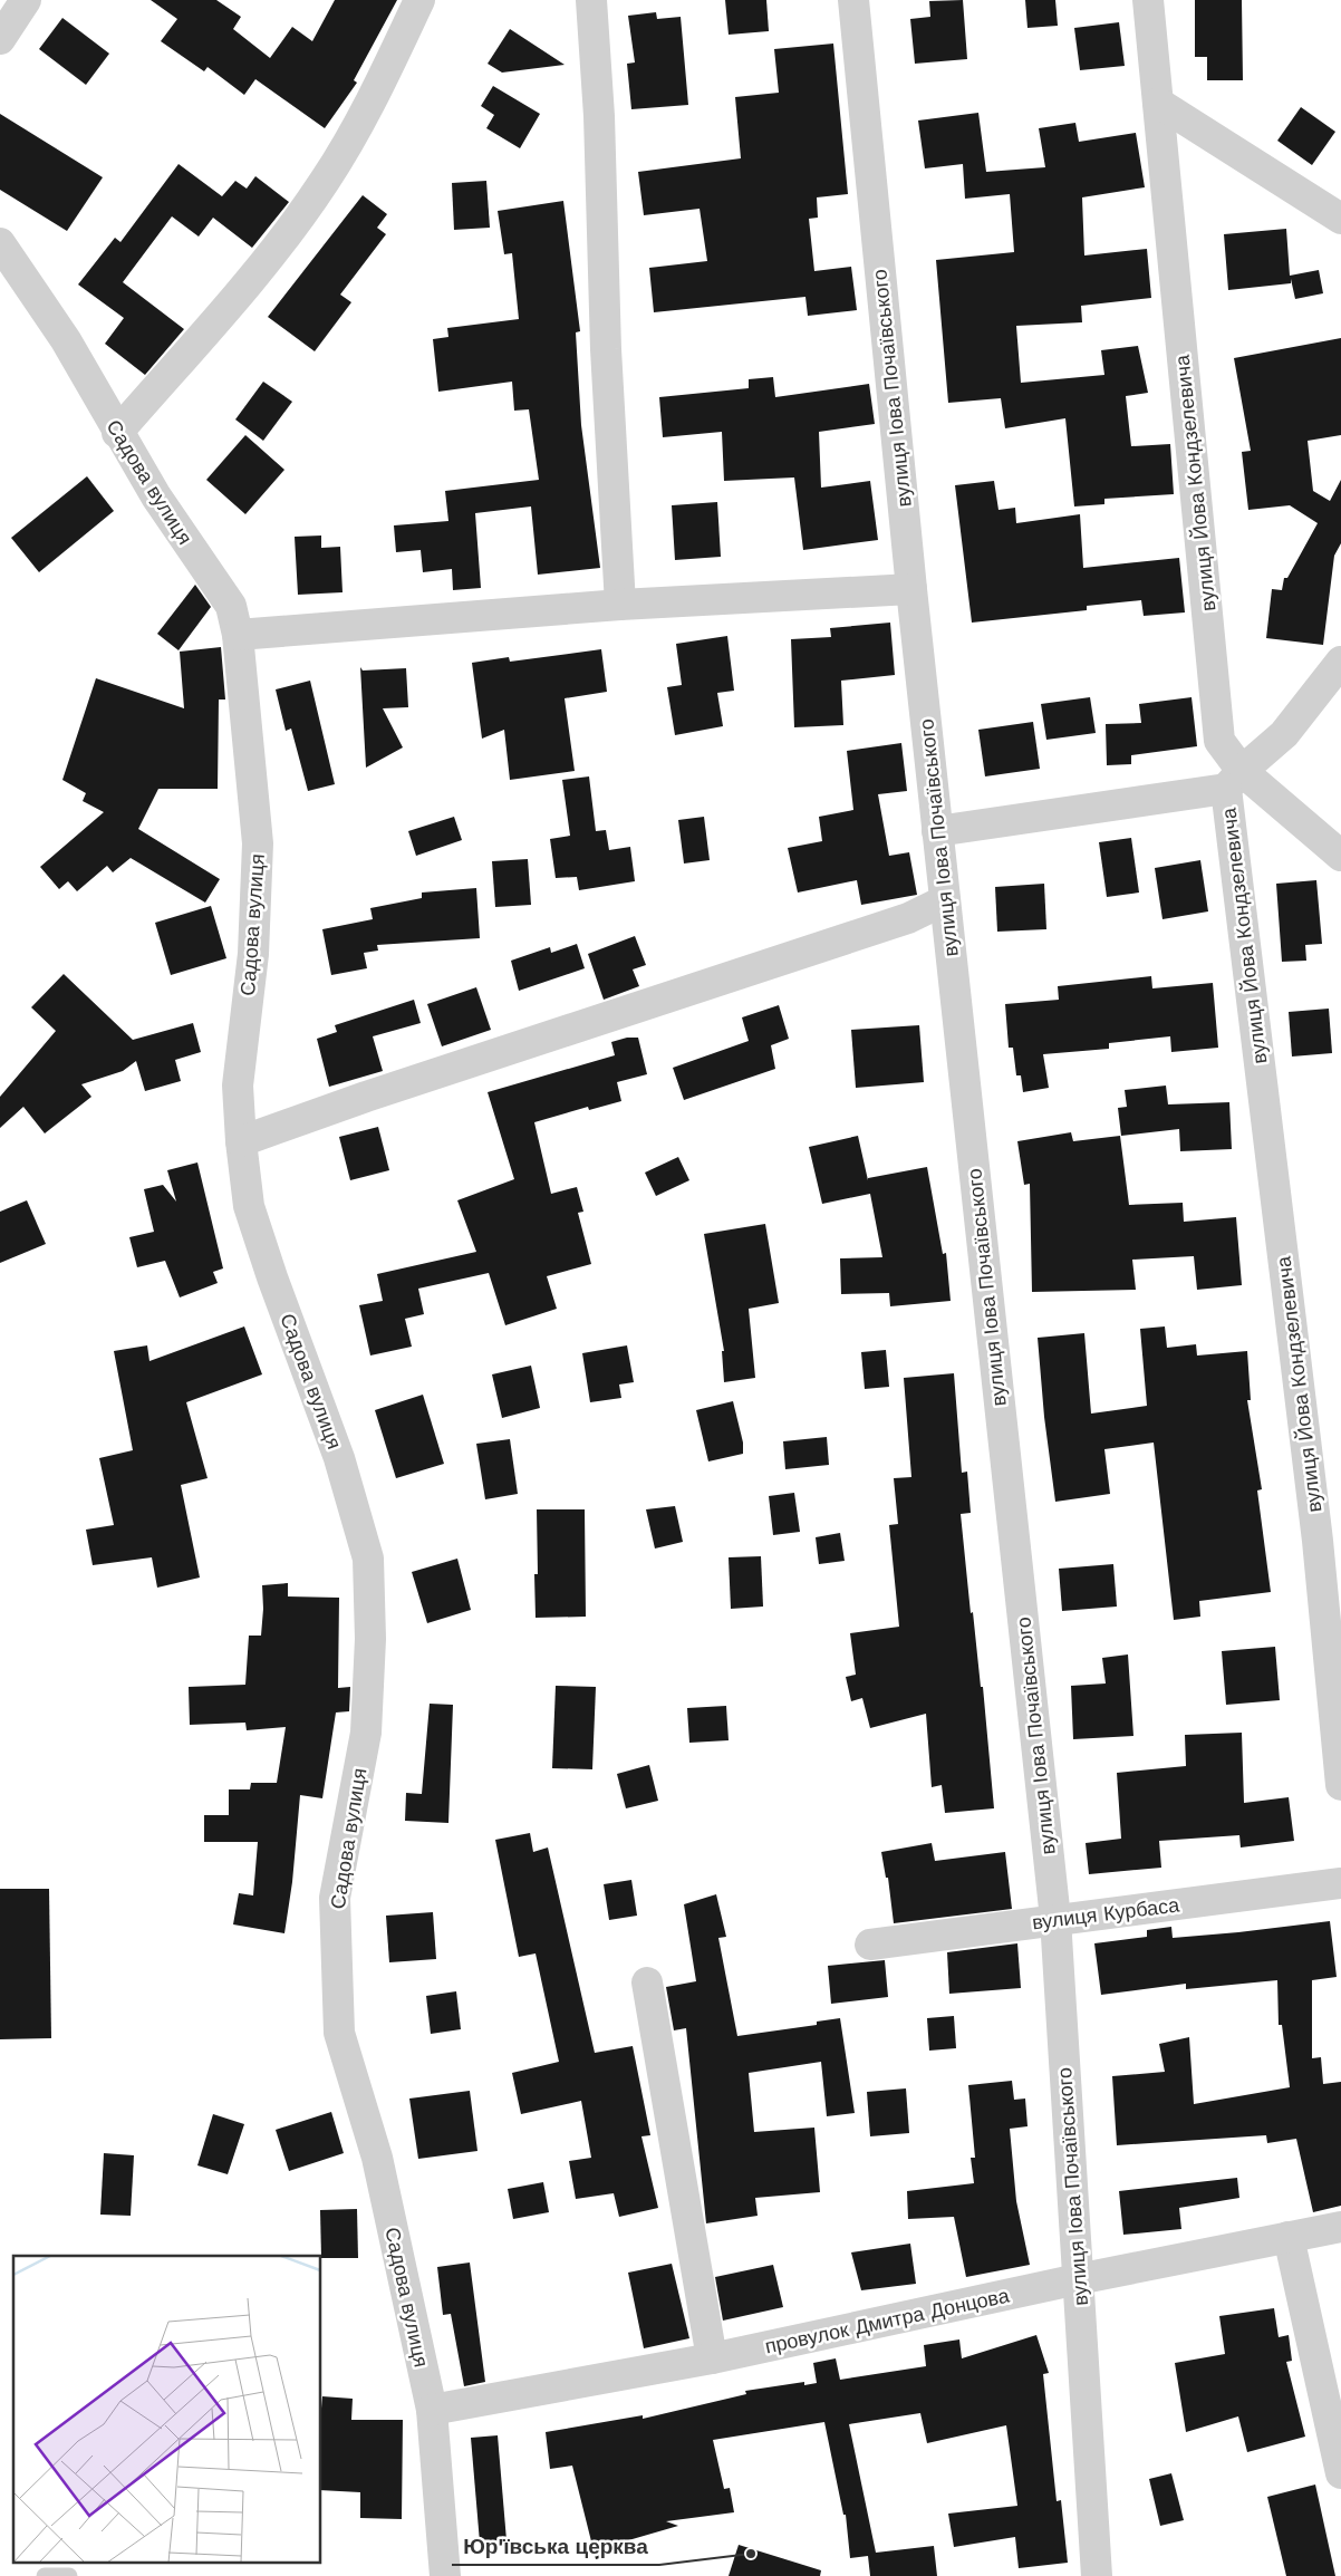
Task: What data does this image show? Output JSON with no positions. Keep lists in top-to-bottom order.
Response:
{
  "streets": {
    "street": [
      "вулиця Іова Почаївського",
      "Садова вулиця",
      "вулиця Йова Кондзелевича",
      "вулиця Курбаса",
      "провулок Дмитра Донцова"
    ]
  },
  "crossings": [
    ["вулиця Іова Почаївського", "вулиця Курбаса"],
    ["вулиця Іова Почаївського", "провулок Дмитра Донцова"],
    ["Садова вулиця", "провулок Дмитра Донцова"]
  ],
  "places": ["Юр'ївська церква"]
}
